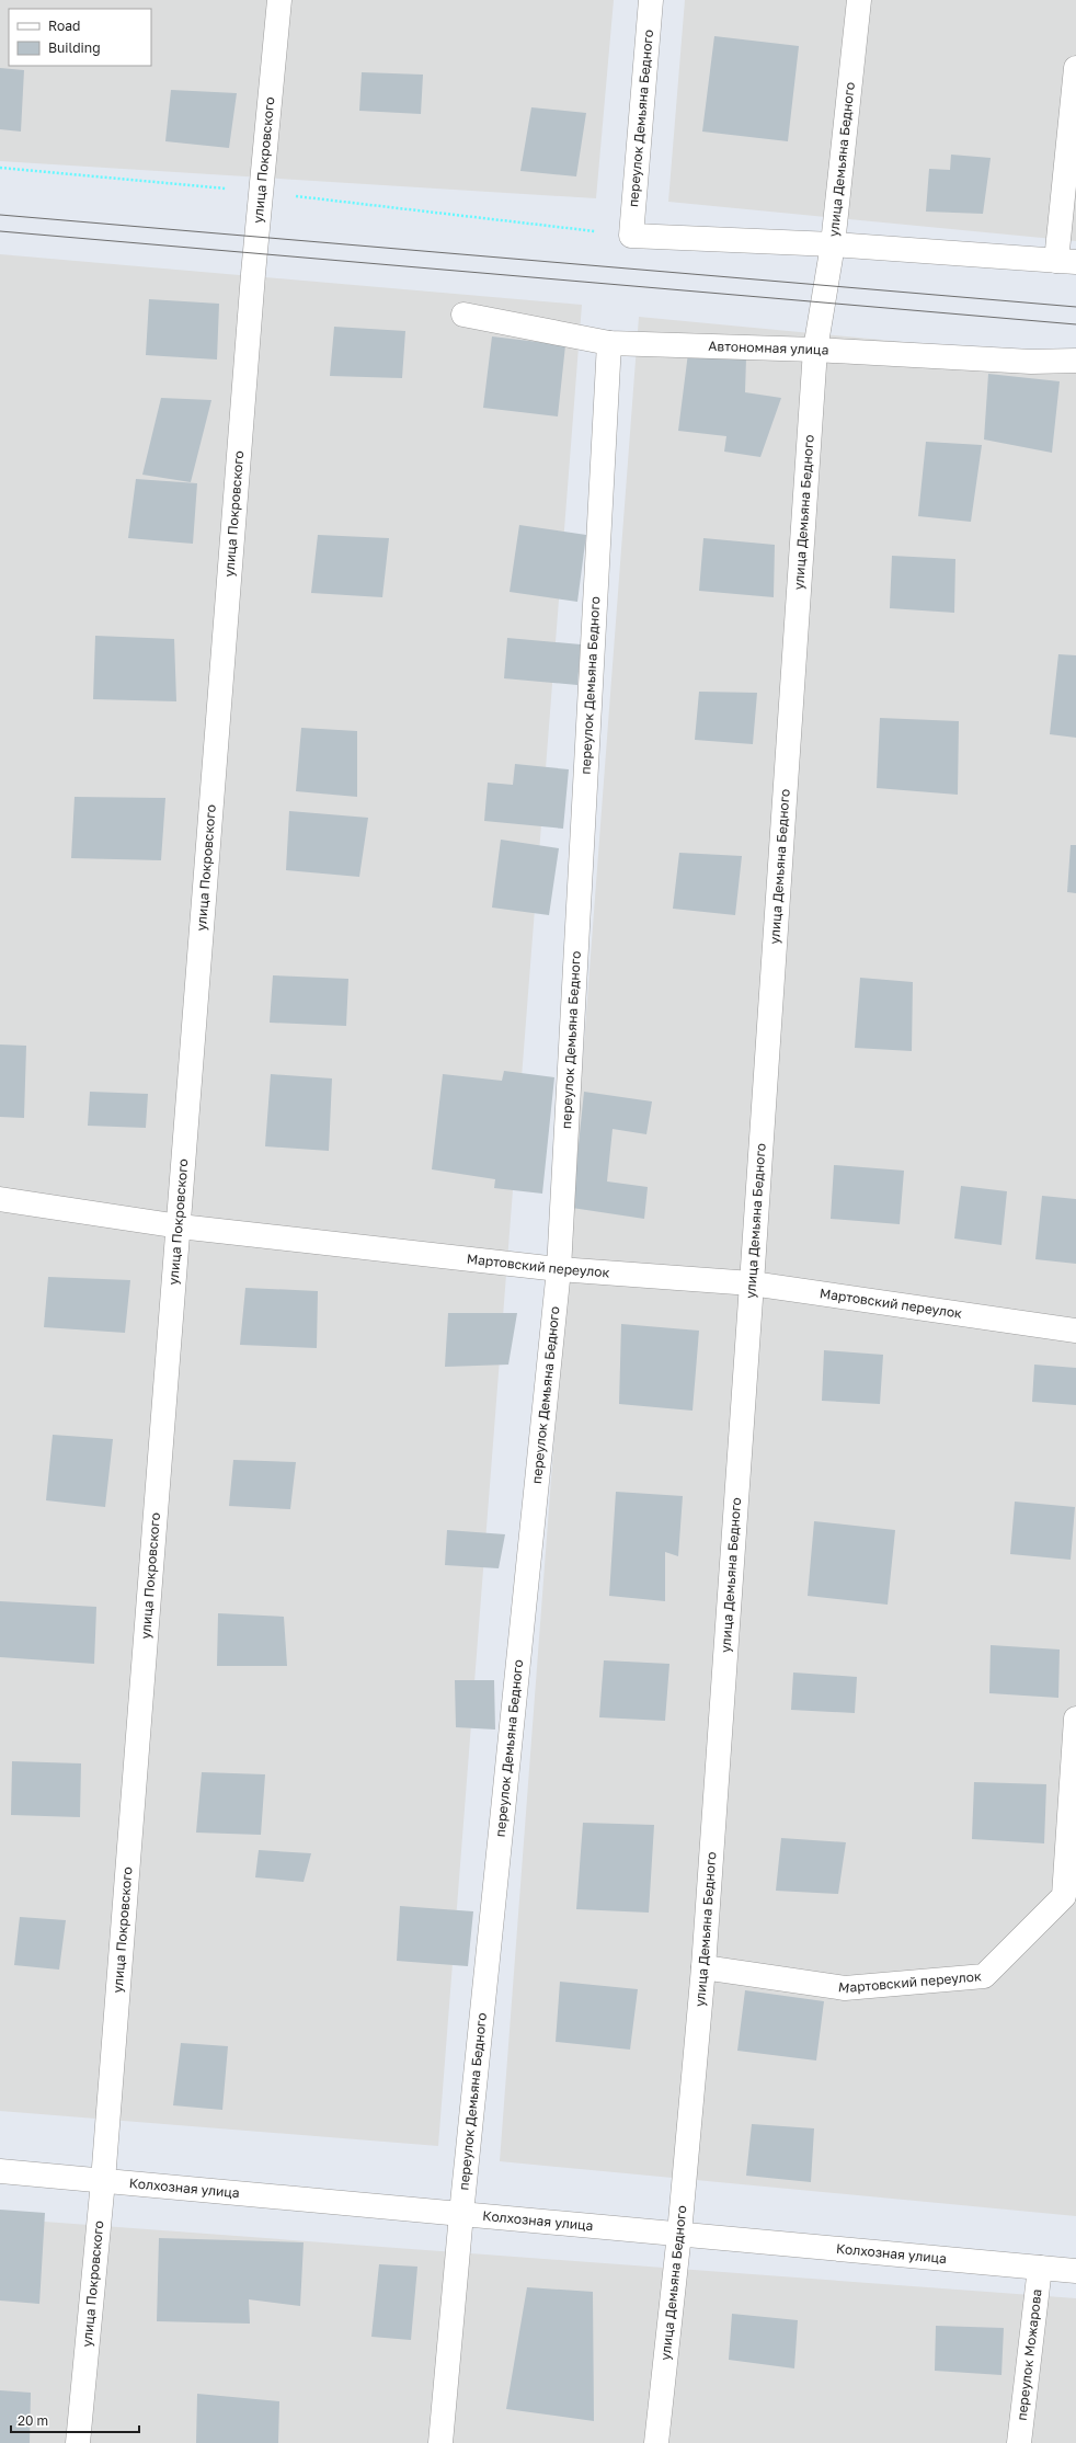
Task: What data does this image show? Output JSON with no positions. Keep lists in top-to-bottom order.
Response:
{
  "streets": {
    "street": [
      "переулок Демьяна Бедного",
      "улица Покровского",
      "улица Демьяна Бедного",
      "Автономная улица",
      "Мартовский переулок",
      "Колхозная улица",
      "переулок Можарова"
    ]
  },
  "crossings": [
    ["переулок Демьяна Бедного", "Автономная улица"],
    ["переулок Демьяна Бедного", "Мартовский переулок"],
    ["переулок Демьяна Бедного", "Колхозная улица"],
    ["улица Покровского", "Мартовский переулок"],
    ["улица Покровского", "Колхозная улица"],
    ["улица Демьяна Бедного", "Автономная улица"],
    ["улица Демьяна Бедного", "Мартовский переулок"],
    ["улица Демьяна Бедного", "Колхозная улица"],
    ["Колхозная улица", "переулок Можарова"]
  ],
  "legend": ["Road", "Building"],
  "scale_bar": "20 m"
}
